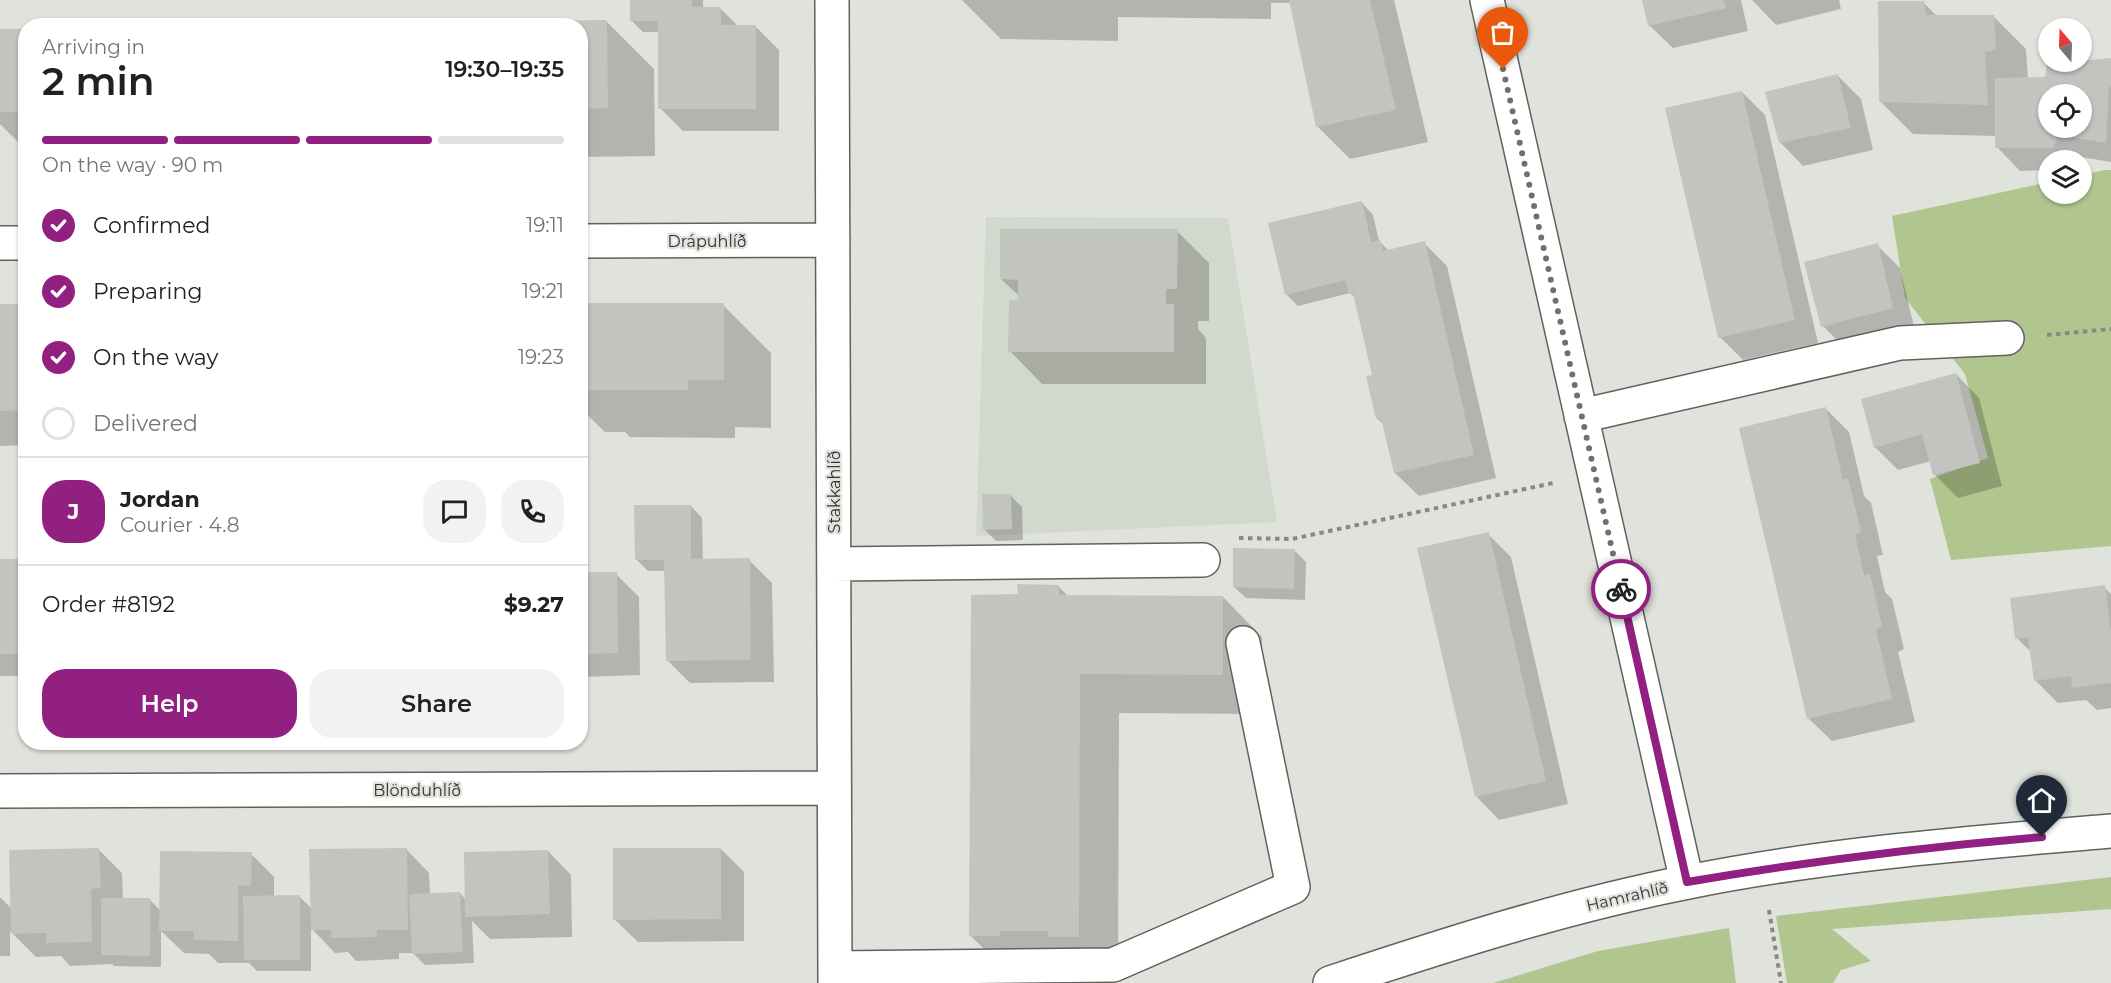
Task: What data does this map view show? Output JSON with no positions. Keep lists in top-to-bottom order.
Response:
{
  "streets": {
    "street": [
      "Drápuhlíð",
      "Stakkahlíð",
      "Blönduhlíð",
      "Hamrahlíð"
    ]
  },
  "crossings": [
    ["Drápuhlíð", "Stakkahlíð"],
    ["Stakkahlíð", "Blönduhlíð"]
  ],
  "north": "top",
  "page": {
    "heading": ["2 min", "Arriving in", "19:30–19:35"],
    "panel": [
      "Jordan",
      "Courier · 4.8",
      "Order #8192",
      "$9.27"
    ],
    "bar": "On the way · 90 m",
    "list": [
      ["Confirmed", "19:11"],
      ["Preparing", "19:21"],
      ["On the way", "19:23"],
      "Delivered"
    ],
    "round": "J",
    "buttons": ["Help", "Share"]
  }
}
